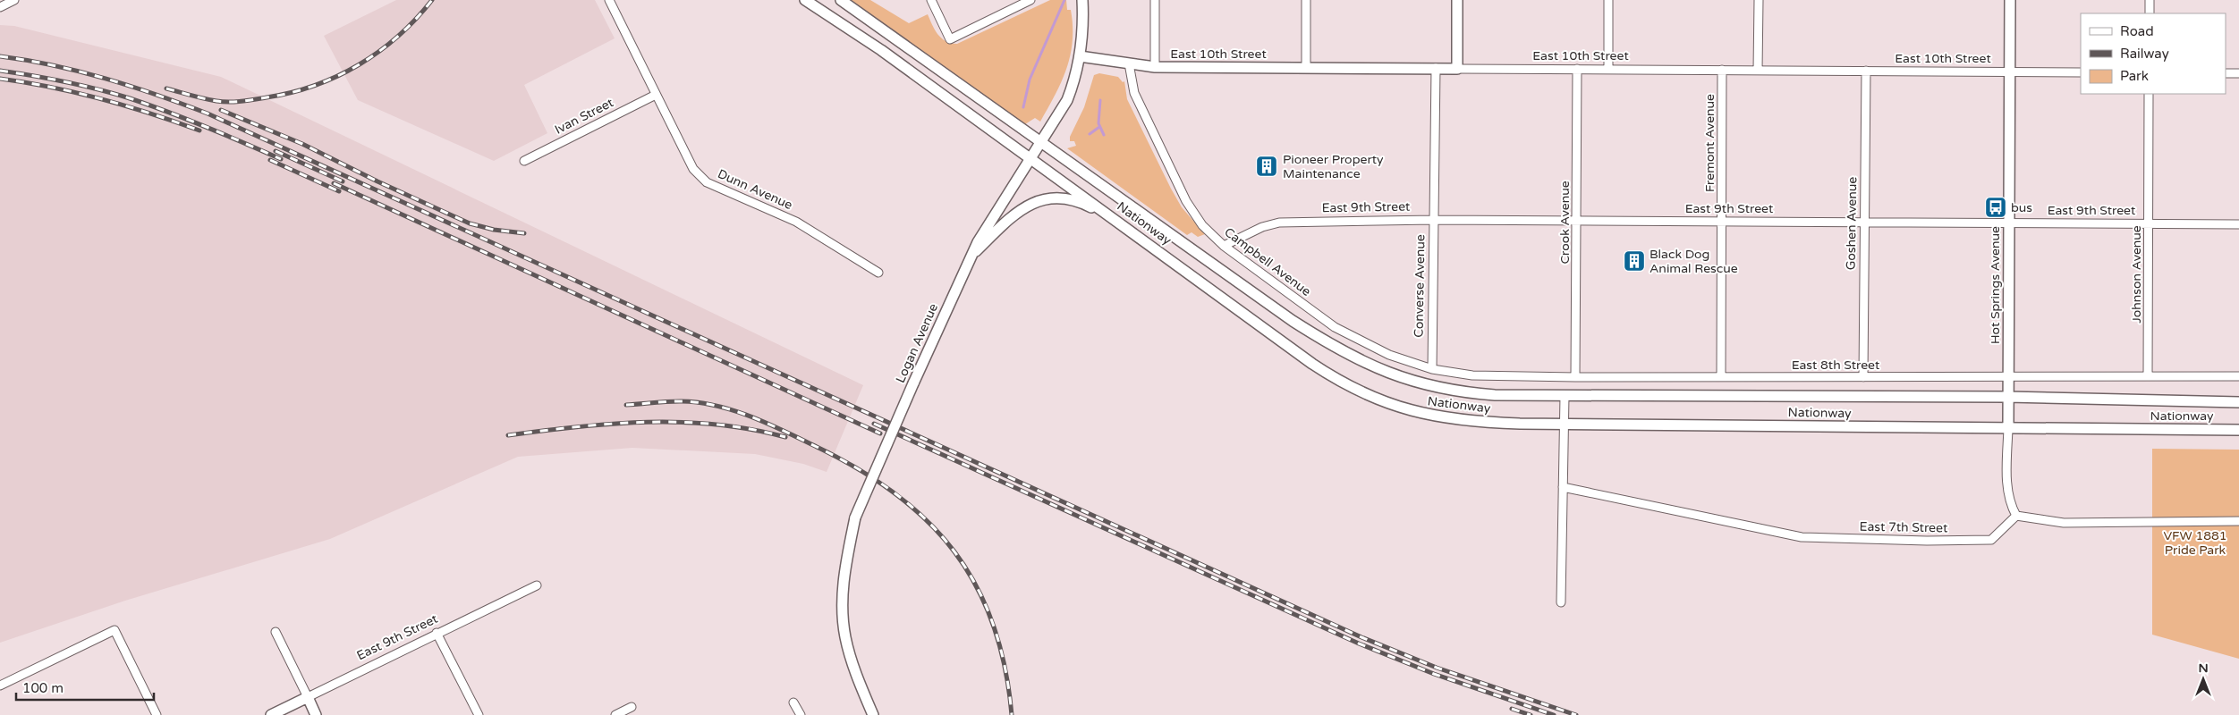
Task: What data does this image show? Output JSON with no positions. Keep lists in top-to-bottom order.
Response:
{
  "streets": {
    "main road": [
      "East 10th Street",
      "East 9th Street",
      "Nationway",
      "Hot Springs Avenue",
      "Logan Avenue"
    ],
    "street": [
      "Ivan Street",
      "Fremont Avenue",
      "Dunn Avenue",
      "Crook Avenue",
      "Goshen Avenue",
      "Campbell Avenue",
      "Johnson Avenue",
      "Converse Avenue",
      "East 8th Street",
      "East 7th Street"
    ]
  },
  "crossings": [
    ["East 10th Street", "Fremont Avenue"],
    ["East 10th Street", "Crook Avenue"],
    ["East 10th Street", "Goshen Avenue"],
    ["East 10th Street", "Campbell Avenue"],
    ["East 10th Street", "Hot Springs Avenue"],
    ["East 10th Street", "Converse Avenue"],
    ["East 10th Street", "Logan Avenue"],
    ["Ivan Street", "Dunn Avenue"],
    ["Fremont Avenue", "East 9th Street"],
    ["Fremont Avenue", "East 8th Street"],
    ["East 9th Street", "Crook Avenue"],
    ["East 9th Street", "Goshen Avenue"],
    ["East 9th Street", "Campbell Avenue"],
    ["East 9th Street", "Johnson Avenue"],
    ["East 9th Street", "Hot Springs Avenue"],
    ["East 9th Street", "Converse Avenue"],
    ["Crook Avenue", "East 8th Street"],
    ["Nationway", "Hot Springs Avenue"],
    ["Nationway", "Logan Avenue"],
    ["Goshen Avenue", "East 8th Street"],
    ["Campbell Avenue", "Converse Avenue"],
    ["Campbell Avenue", "East 8th Street"],
    ["Johnson Avenue", "East 8th Street"],
    ["Hot Springs Avenue", "East 8th Street"],
    ["Hot Springs Avenue", "East 7th Street"],
    ["Converse Avenue", "East 8th Street"]
  ],
  "parks": ["VFW 1881 Pride Park"],
  "places": {
    "building": ["Pioneer Property Maintenance", "Black Dog Animal Rescue"],
    "bus stop": ["bus"]
  },
  "legend": ["Road", "Railway", "Park"],
  "scale_bar": "100 m",
  "north": "top"
}
